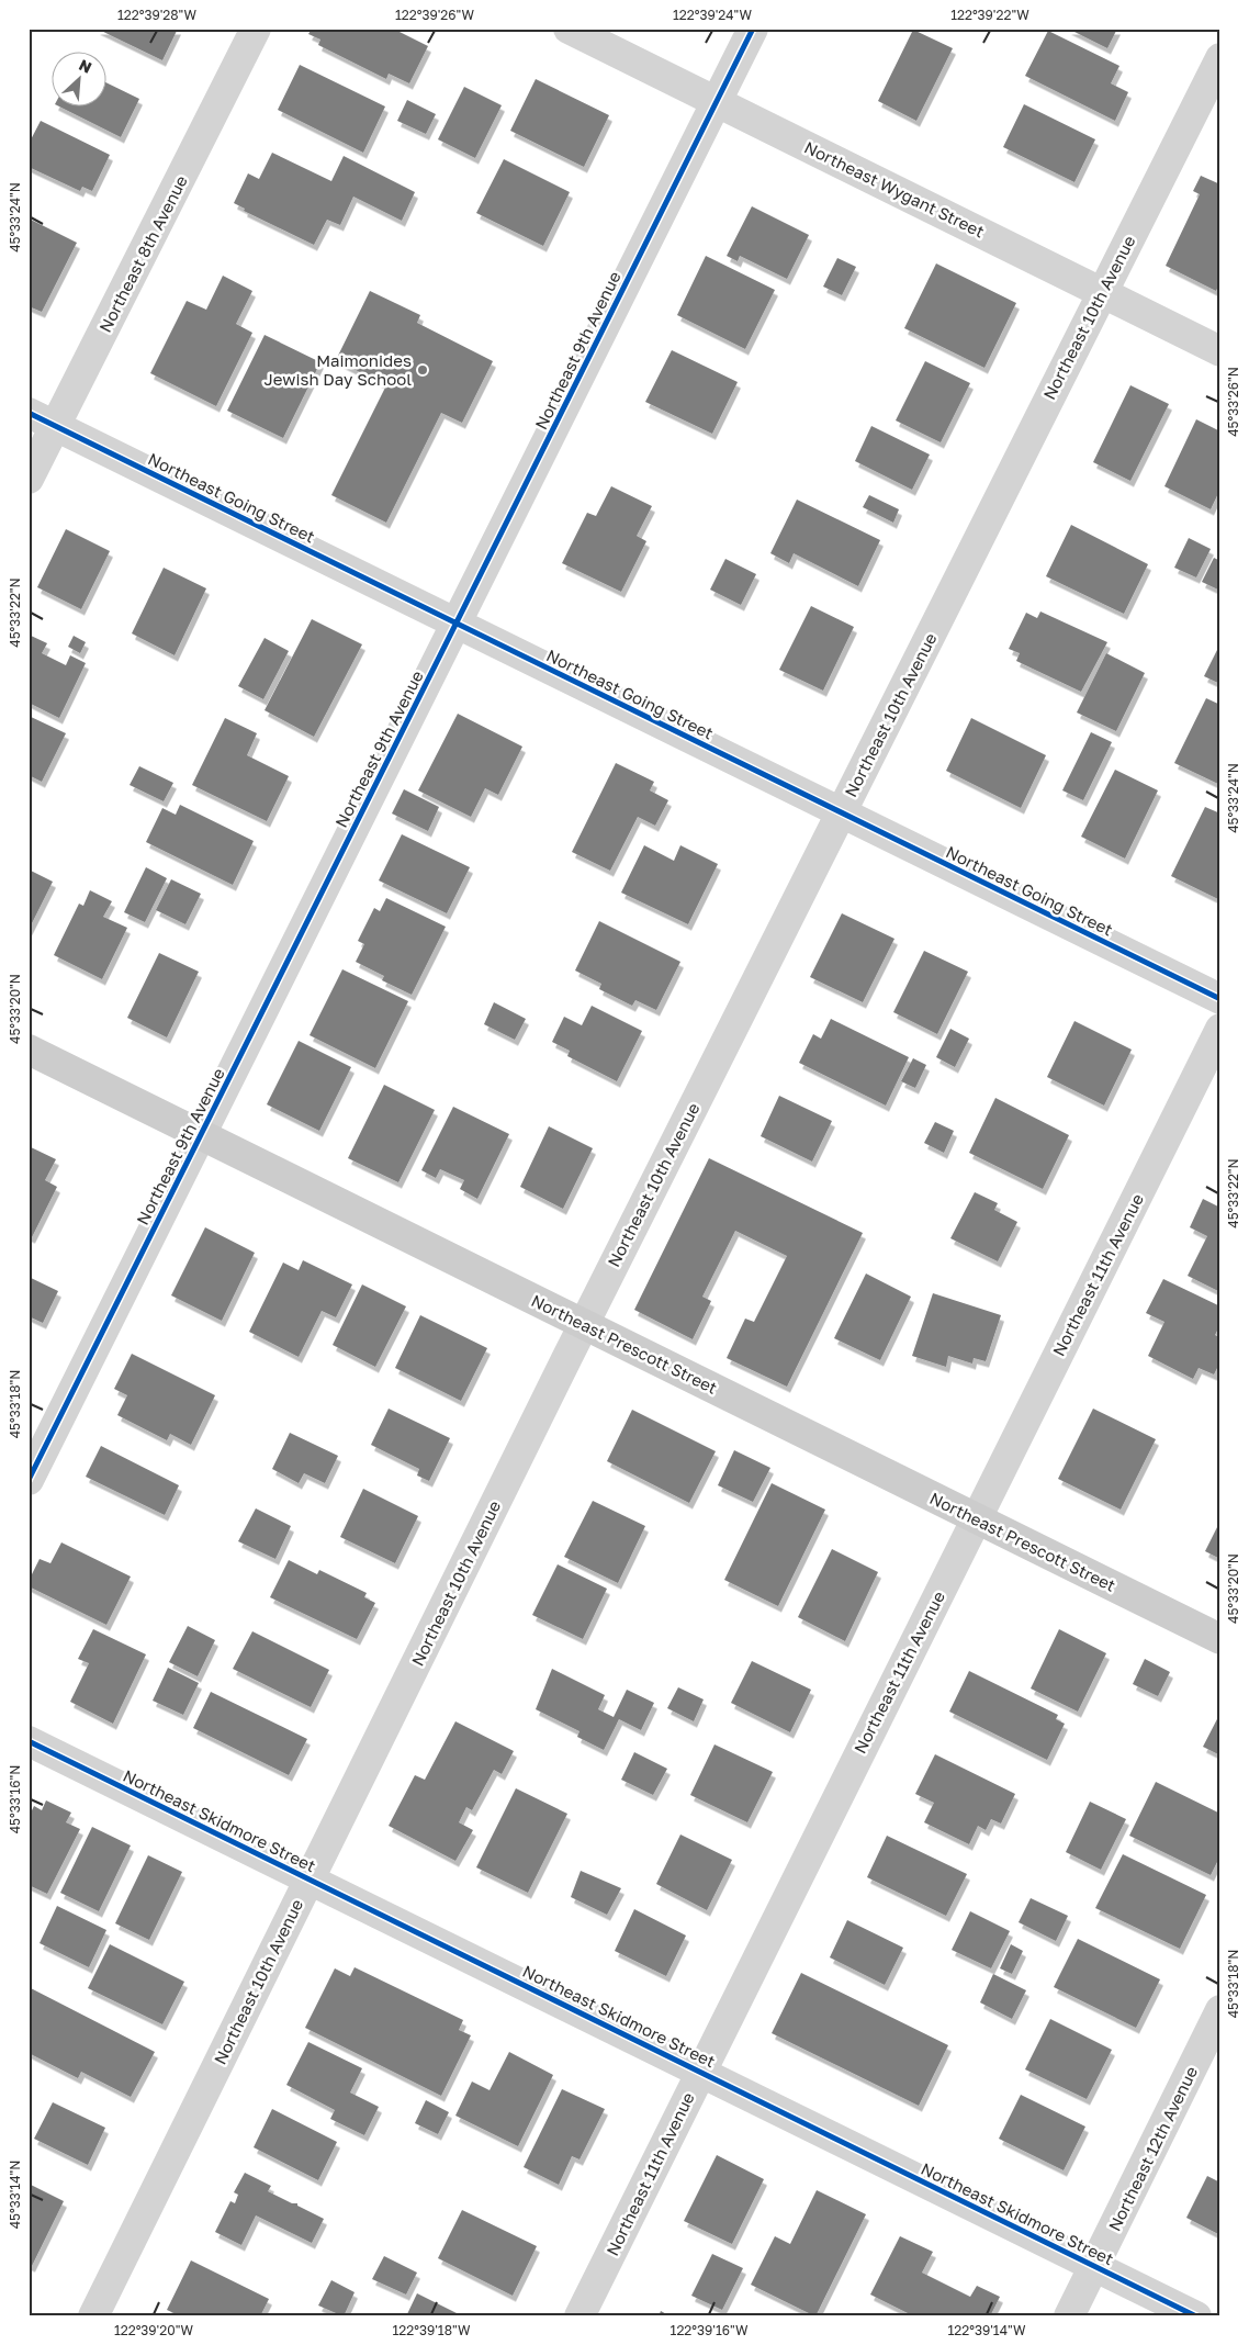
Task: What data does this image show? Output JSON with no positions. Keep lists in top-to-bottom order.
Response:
{
  "streets": {
    "street": [
      "Northeast Wygant Street",
      "Northeast 8th Avenue",
      "Northeast 10th Avenue",
      "Northeast 9th Avenue",
      "Northeast Going Street",
      "Northeast 11th Avenue",
      "Northeast Prescott Street",
      "Northeast Skidmore Street",
      "Northeast 12th Avenue"
    ]
  },
  "crossings": [
    ["Northeast Wygant Street", "Northeast 10th Avenue"],
    ["Northeast Wygant Street", "Northeast 9th Avenue"],
    ["Northeast 8th Avenue", "Northeast Going Street"],
    ["Northeast 10th Avenue", "Northeast Going Street"],
    ["Northeast 10th Avenue", "Northeast Prescott Street"],
    ["Northeast 10th Avenue", "Northeast Skidmore Street"],
    ["Northeast 9th Avenue", "Northeast Going Street"],
    ["Northeast 9th Avenue", "Northeast Prescott Street"],
    ["Northeast 11th Avenue", "Northeast Prescott Street"],
    ["Northeast 11th Avenue", "Northeast Skidmore Street"],
    ["Northeast Skidmore Street", "Northeast 12th Avenue"]
  ],
  "places": ["Maimonides Jewish Day School"],
  "north": "top right",
  "coordinates": [
    "122°39'28\"W",
    "122°39'26\"W",
    "122°39'24\"W",
    "122°39'22\"W",
    "45°33'24\"N",
    "45°33'26\"N",
    "45°33'22\"N",
    "45°33'20\"N",
    "45°33'18\"N",
    "45°33'16\"N",
    "45°33'14\"N",
    "122°39'20\"W",
    "122°39'18\"W",
    "122°39'16\"W",
    "122°39'14\"W"
  ]
}
